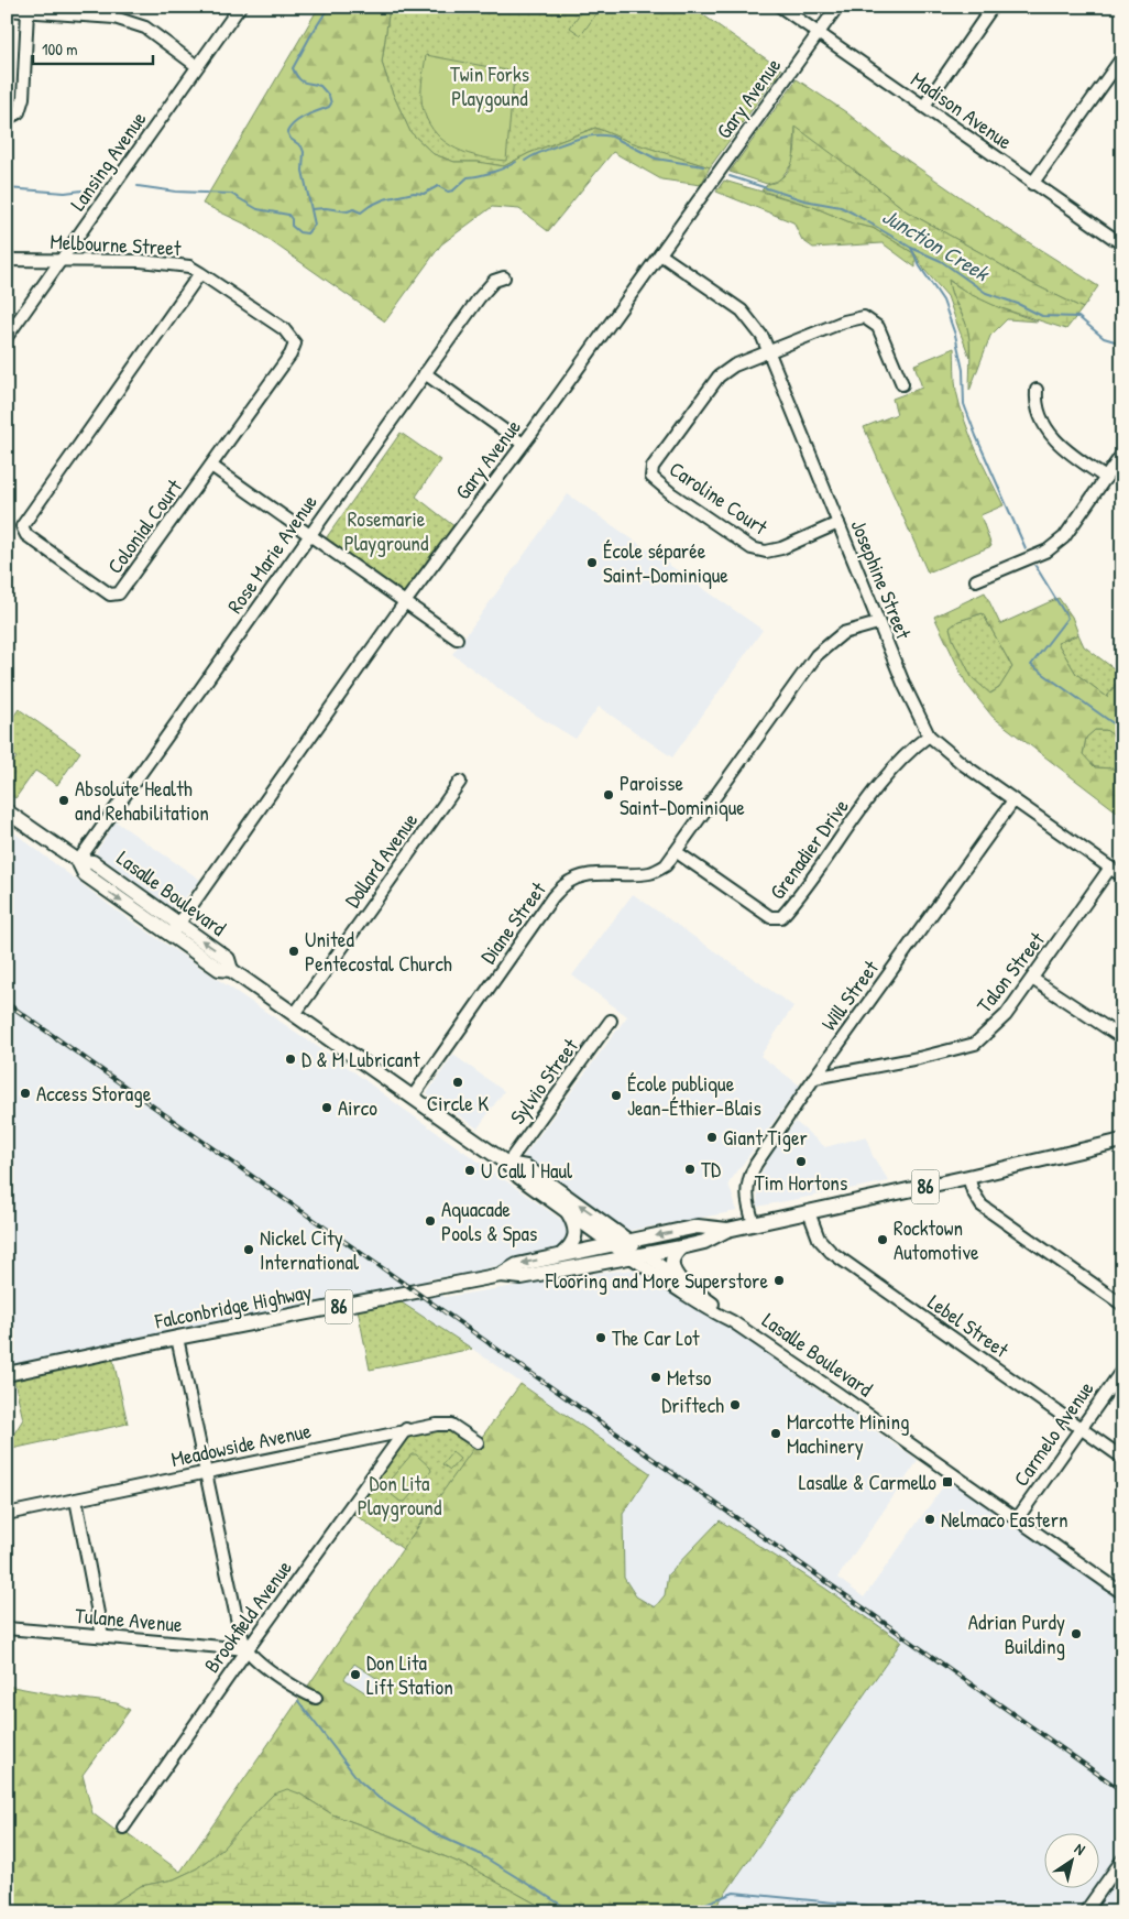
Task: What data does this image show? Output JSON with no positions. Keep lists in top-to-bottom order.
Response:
{
  "streets": {
    "main road": ["Lasalle Boulevard", "86", "Falconbridge Highway"],
    "street": [
      "Gary Avenue",
      "Madison Avenue",
      "Lansing Avenue",
      "Melbourne Street",
      "Caroline Court",
      "Colonial Court",
      "Rose Marie Avenue",
      "Josephine Street",
      "Grenadier Drive",
      "Dollard Avenue",
      "Diane Street",
      "Talon Street",
      "Will Street",
      "Sylvio Street",
      "Lebel Street",
      "Carmelo Avenue",
      "Meadowside Avenue",
      "Brookfield Avenue",
      "Tulane Avenue"
    ]
  },
  "crossings": [
    ["Gary Avenue", "Madison Avenue"],
    ["Gary Avenue", "Josephine Street"],
    ["Gary Avenue", "Lasalle Boulevard"],
    ["Lansing Avenue", "Melbourne Street"],
    ["Melbourne Street", "Colonial Court"],
    ["Caroline Court", "Josephine Street"],
    ["Rose Marie Avenue", "Lasalle Boulevard"],
    ["Josephine Street", "Grenadier Drive"],
    ["Josephine Street", "Diane Street"],
    ["Josephine Street", "Talon Street"],
    ["Josephine Street", "Will Street"],
    ["Grenadier Drive", "Diane Street"],
    ["Dollard Avenue", "Lasalle Boulevard"],
    ["Lasalle Boulevard", "Diane Street"],
    ["Lasalle Boulevard", "Sylvio Street"],
    ["Lasalle Boulevard", "Falconbridge Highway"],
    ["Lasalle Boulevard", "Carmelo Avenue"],
    ["Talon Street", "Will Street"],
    ["Will Street", "Falconbridge Highway"],
    ["Falconbridge Highway", "Lebel Street"],
    ["Lebel Street", "Carmelo Avenue"],
    ["Meadowside Avenue", "Brookfield Avenue"],
    ["Brookfield Avenue", "Tulane Avenue"]
  ],
  "water": ["Junction Creek"],
  "parks": ["Twin Forks Playgound", "Rosemarie Playground", "Don Lita Playground"],
  "places": {
    "other": [
      "École séparée Saint-Dominique",
      "Paroisse Saint-Dominique",
      "Absolute Health and Rehabilitation",
      "United Pentecostal Church",
      "D & M Lubricant",
      "Circle K",
      "Access Storage",
      "École publique Jean-Éthier-Blais",
      "Airco",
      "Giant Tiger",
      "Tim Hortons",
      "TD",
      "U Call I Haul",
      "Aquacade Pools & Spas",
      "Rocktown Automotive",
      "Nickel City International",
      "Flooring and More Superstore",
      "The Car Lot",
      "Metso",
      "Driftech",
      "Marcotte Mining Machinery",
      "Nelmaco Eastern",
      "Adrian Purdy Building",
      "Don Lita Lift Station"
    ],
    "transit": ["Lasalle & Carmello"]
  },
  "scale_bar": "100 m",
  "north": "top right"
}
